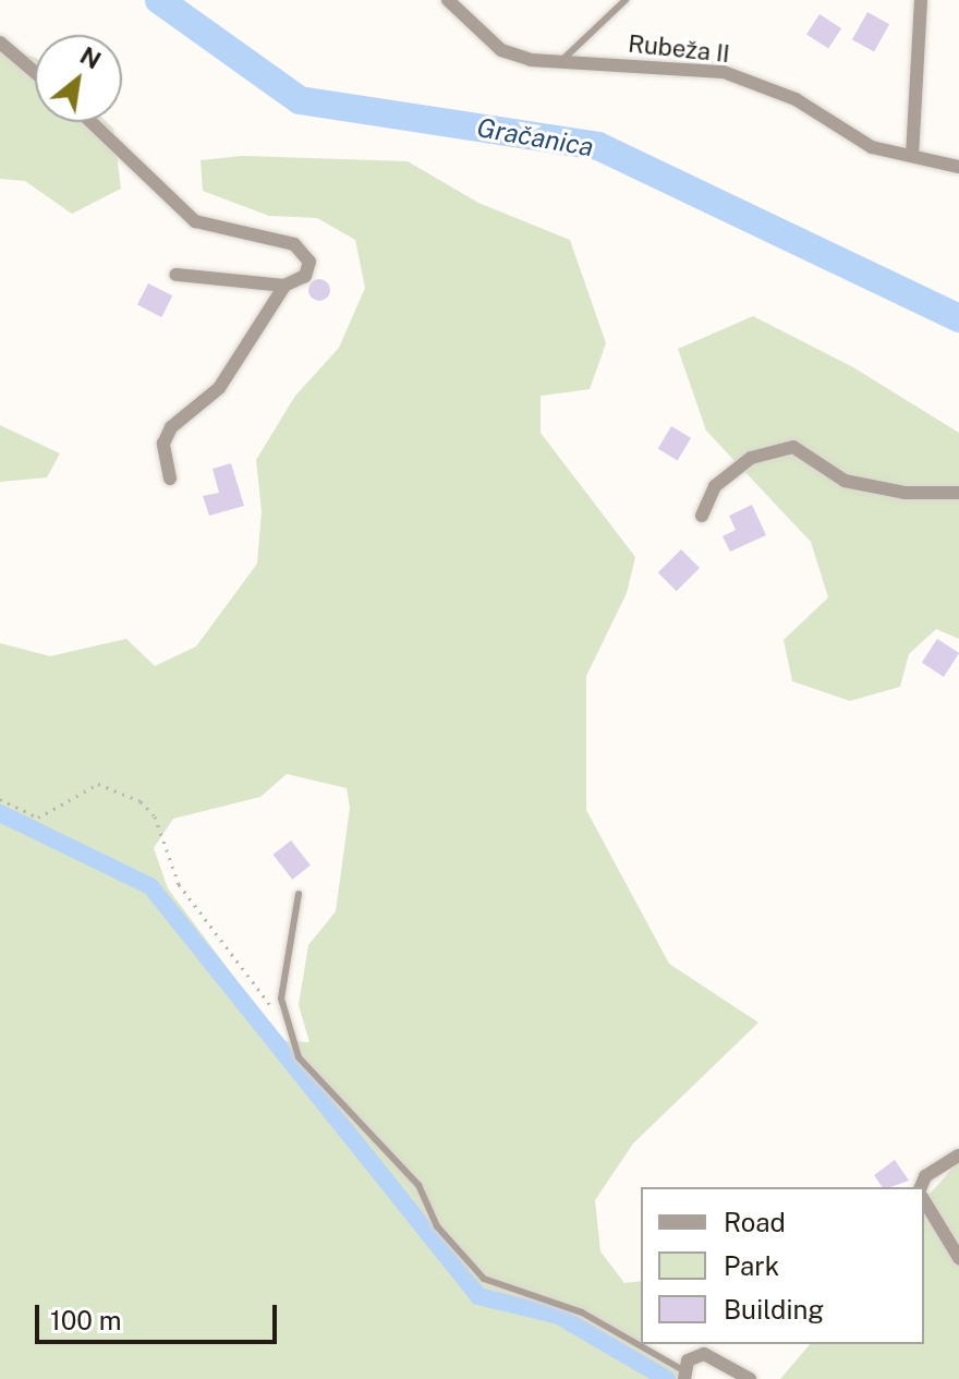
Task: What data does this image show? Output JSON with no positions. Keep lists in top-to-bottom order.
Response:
{
  "streets": {
    "street": ["Rubeža II"]
  },
  "water": ["Gračanica"],
  "legend": ["Road", "Park", "Building"],
  "scale_bar": "100 m",
  "north": "top right"
}
